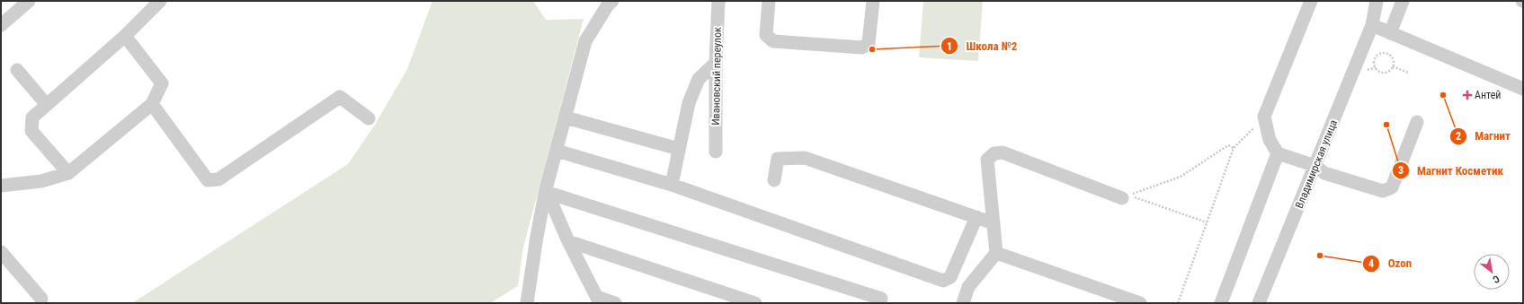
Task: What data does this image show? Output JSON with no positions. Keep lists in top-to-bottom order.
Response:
{
  "streets": {
    "street": ["Ивановский переулок", "Владимирская улица"]
  },
  "places": {
    "other": [
      "Школа №2",
      "Магнит",
      "Магнит Косметик",
      "Ozon"
    ],
    "health": ["Антей"]
  },
  "north": "bottom right"
}
